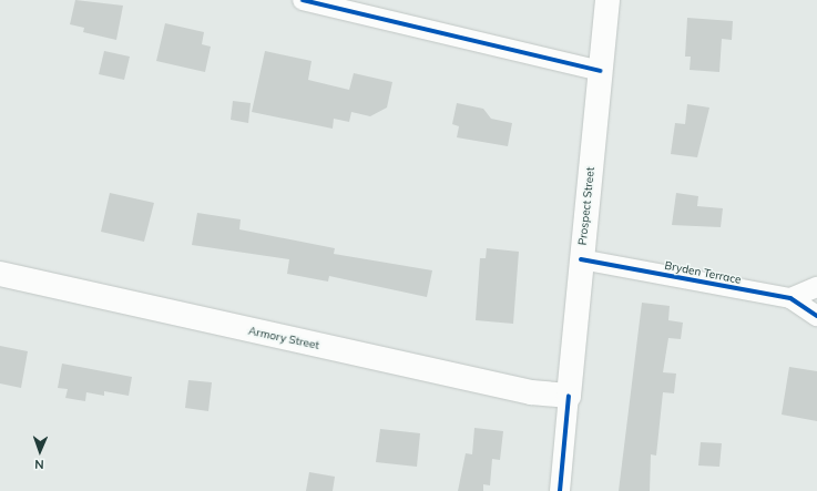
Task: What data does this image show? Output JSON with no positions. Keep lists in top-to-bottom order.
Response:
{
  "streets": {
    "main road": ["Prospect Street", "Armory Street"],
    "street": ["Bryden Terrace"]
  },
  "crossings": [
    ["Prospect Street", "Bryden Terrace"],
    ["Prospect Street", "Armory Street"]
  ],
  "north": "bottom"
}
